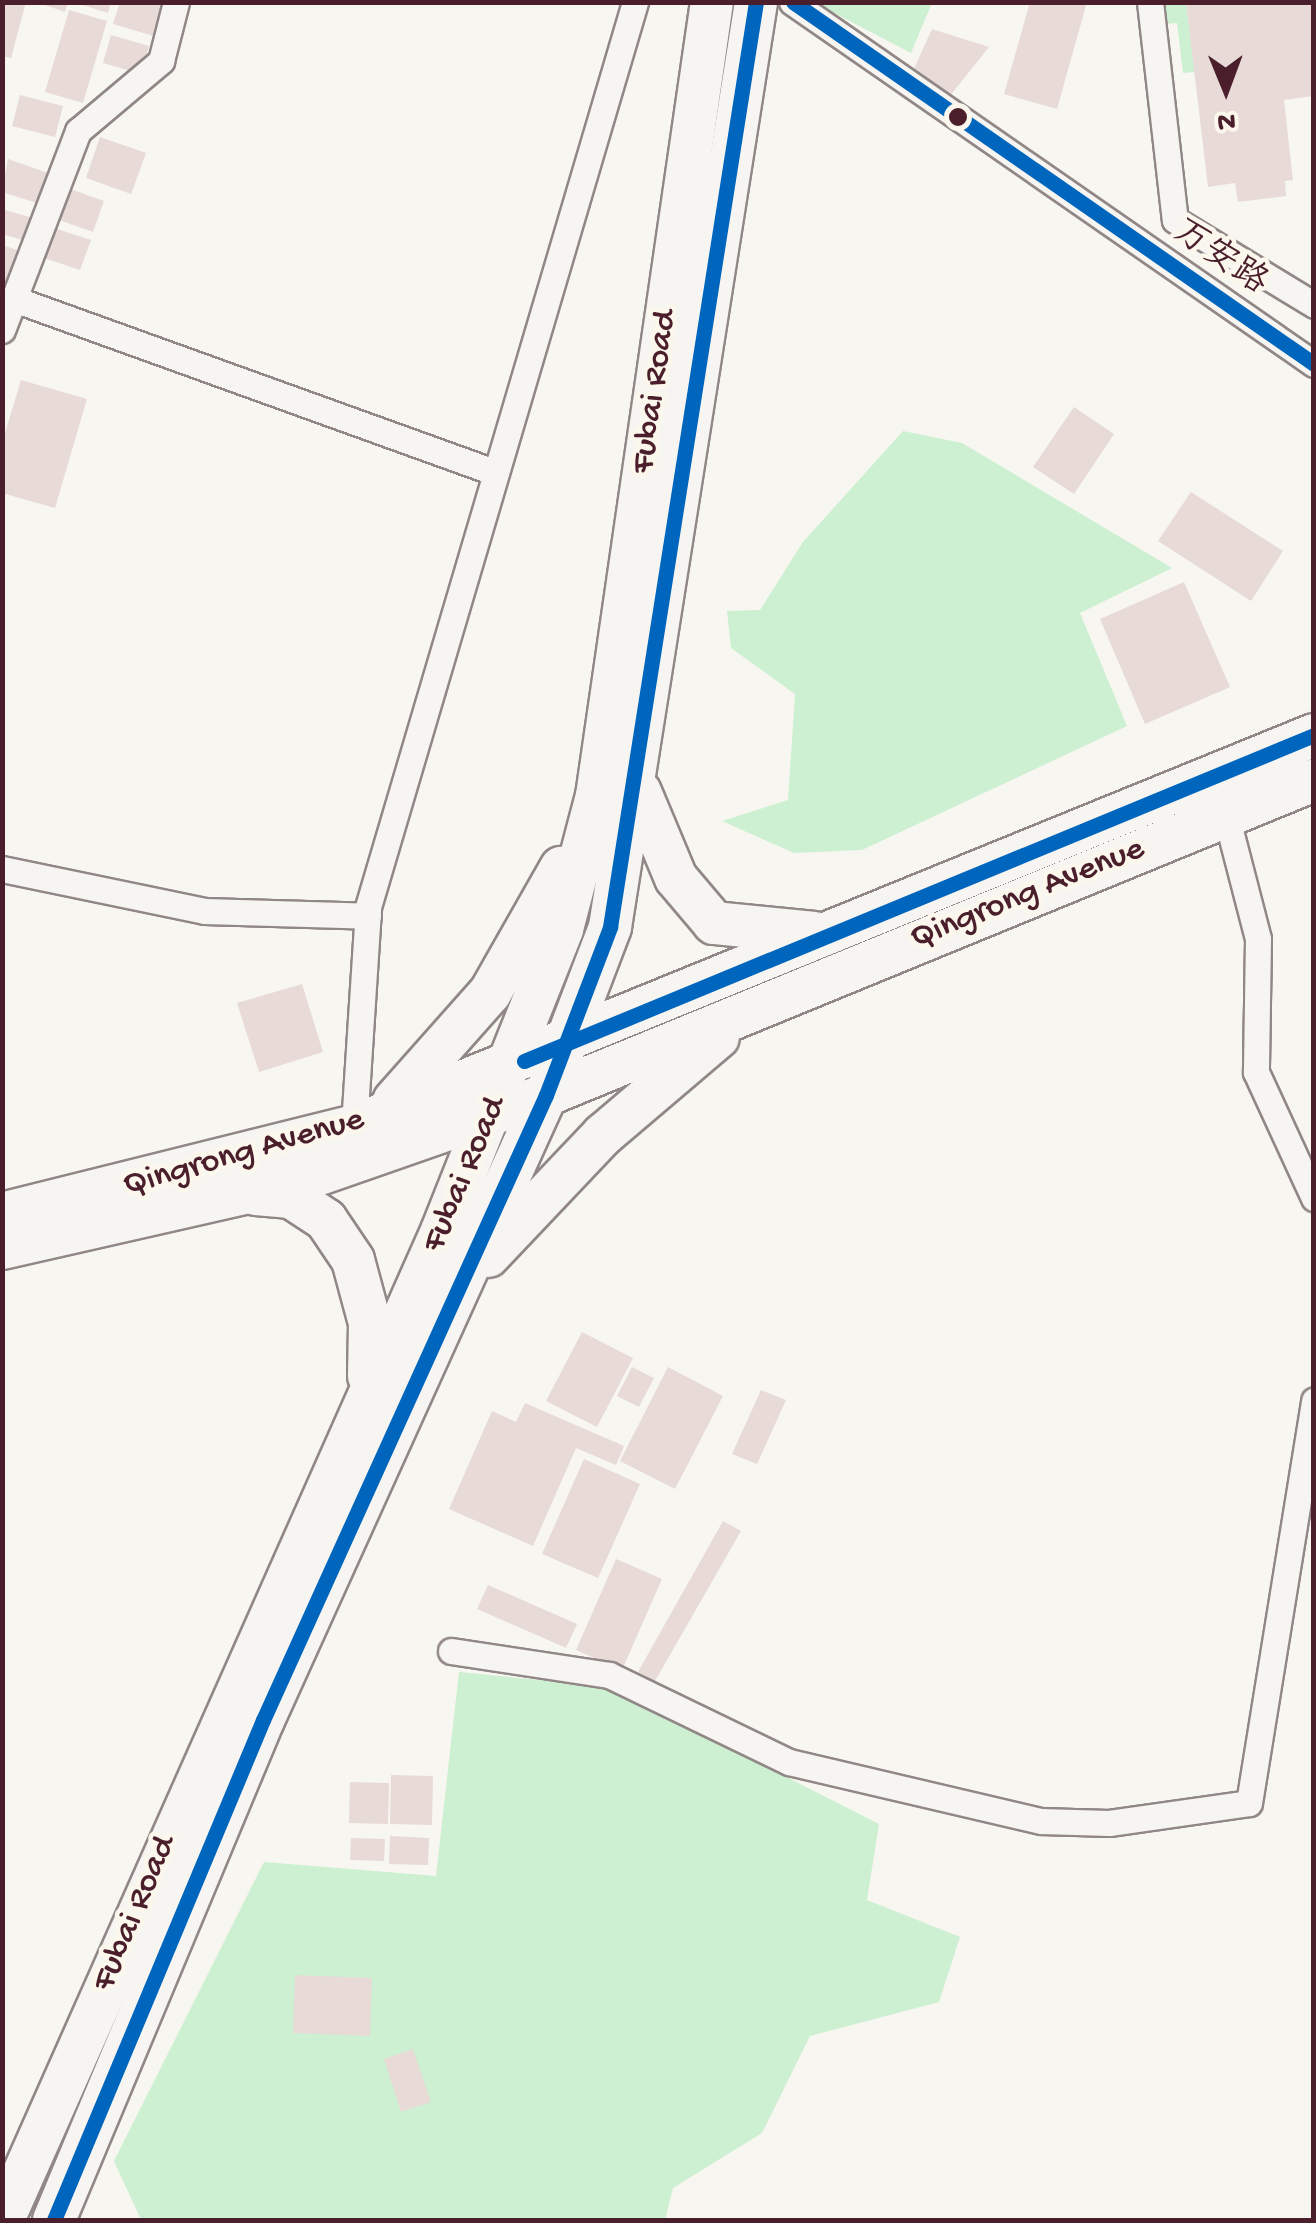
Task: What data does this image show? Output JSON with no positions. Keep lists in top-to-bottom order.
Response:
{
  "streets": {
    "main road": ["Fubai Road", "Qingrong Avenue"],
    "street": ["万安路"]
  },
  "crossings": [
    ["Fubai Road", "Qingrong Avenue"]
  ],
  "north": "bottom"
}
